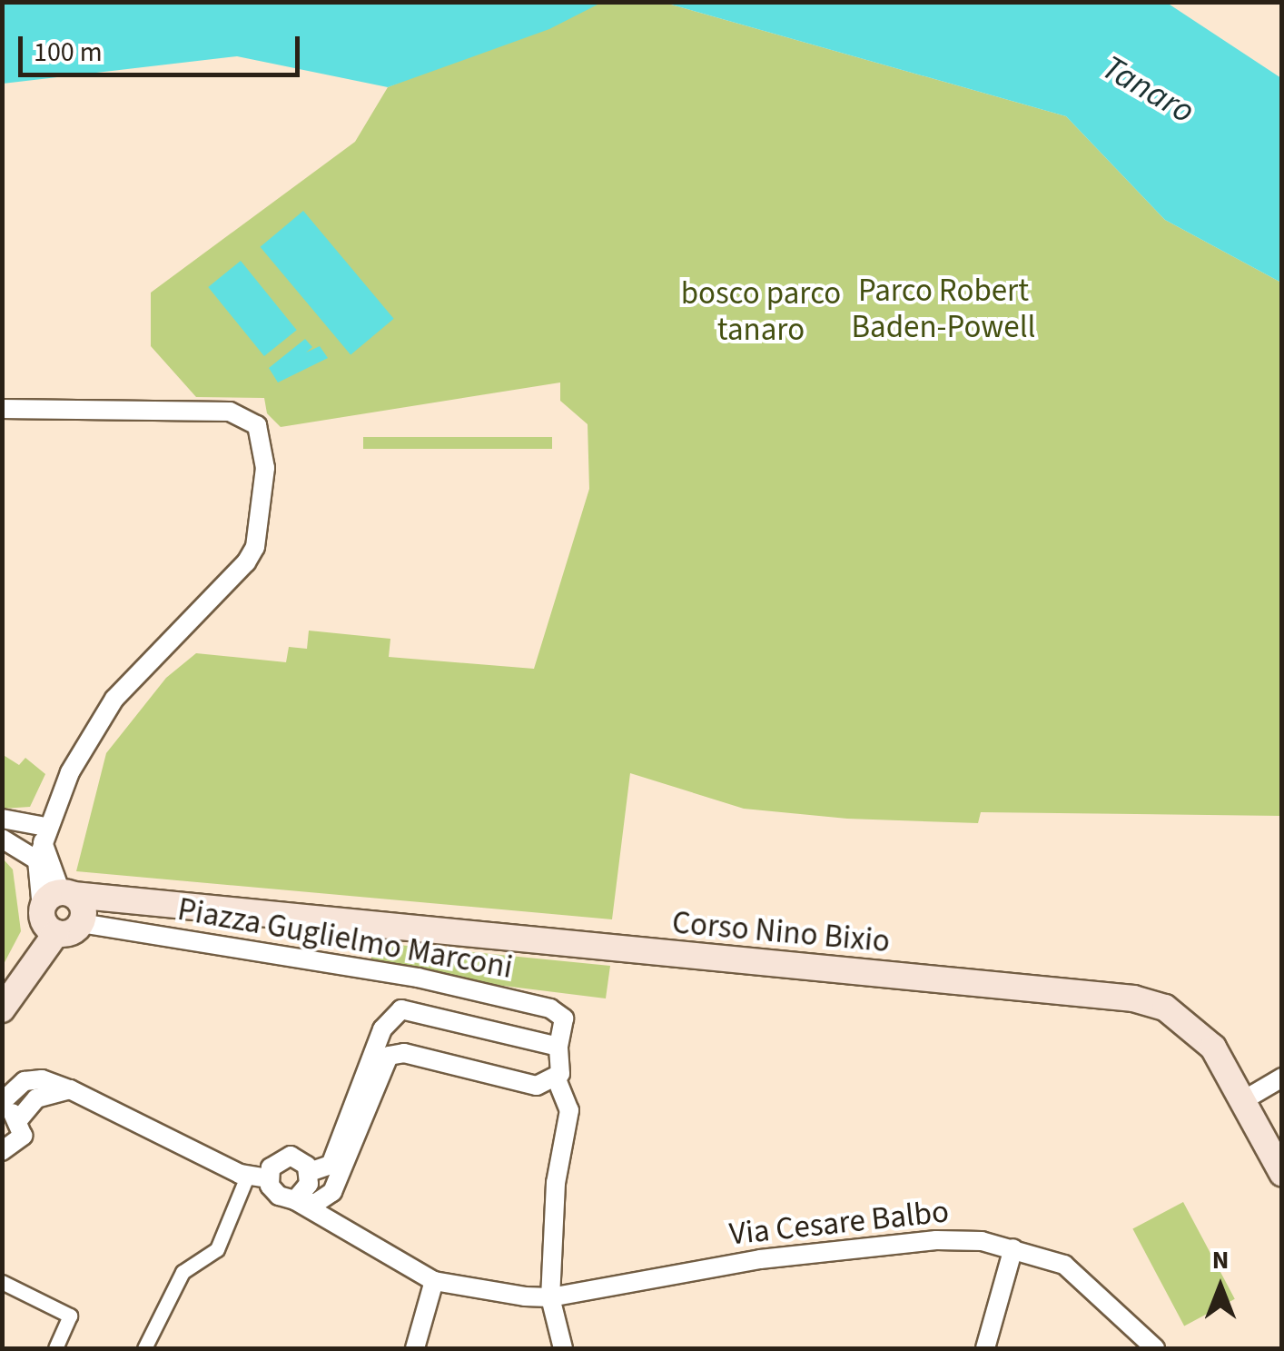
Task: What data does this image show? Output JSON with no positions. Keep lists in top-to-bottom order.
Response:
{
  "streets": {
    "main road": ["Corso Nino Bixio"],
    "street": ["Piazza Guglielmo Marconi", "Via Cesare Balbo"]
  },
  "crossings": [
    ["Corso Nino Bixio", "Piazza Guglielmo Marconi"],
    ["Piazza Guglielmo Marconi", "Via Cesare Balbo"]
  ],
  "water": ["Tanaro"],
  "parks": ["Parco Robert Baden-Powell", "bosco parco tanaro"],
  "scale_bar": "100 m",
  "north": "top"
}
